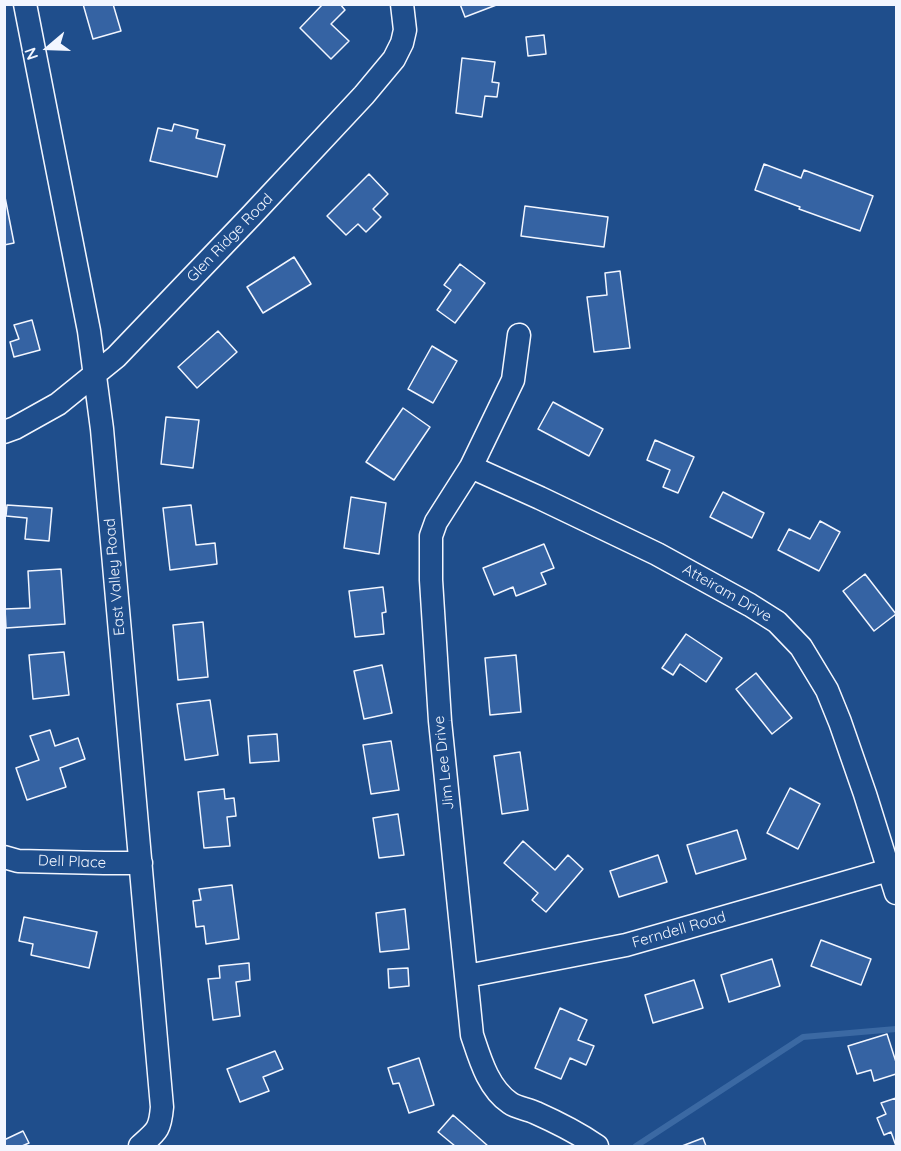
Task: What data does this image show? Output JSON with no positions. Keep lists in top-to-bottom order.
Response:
{
  "streets": {
    "street": [
      "Glen Ridge Road",
      "East Valley Road",
      "Atteiram Drive",
      "Jim Lee Drive",
      "Dell Place",
      "Ferndell Road"
    ]
  },
  "crossings": [
    ["Glen Ridge Road", "East Valley Road"],
    ["East Valley Road", "Dell Place"],
    ["Atteiram Drive", "Jim Lee Drive"],
    ["Atteiram Drive", "Ferndell Road"],
    ["Jim Lee Drive", "Ferndell Road"]
  ],
  "north": "left"
}
